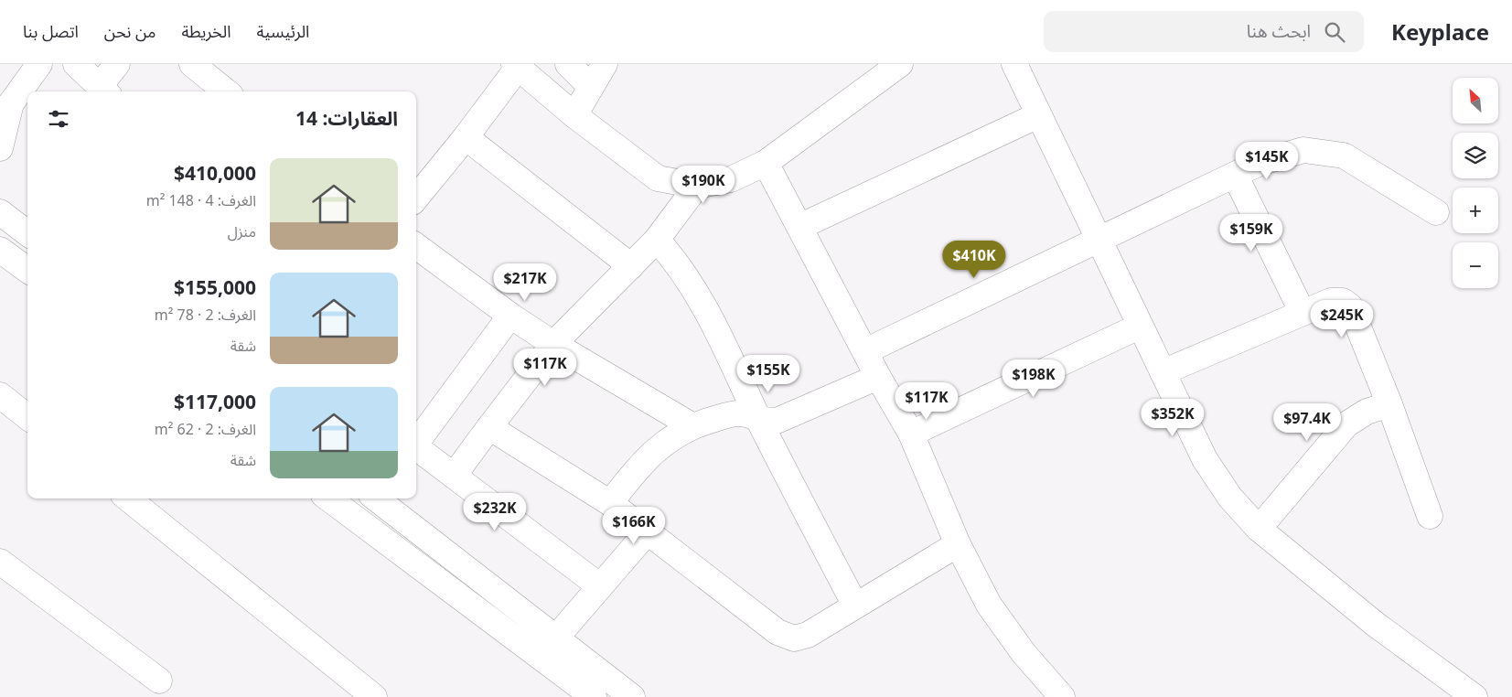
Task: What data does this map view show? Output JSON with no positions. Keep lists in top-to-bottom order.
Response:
{
  "north": "top left",
  "page": {
    "header": "Keyplace",
    "search": "ابحث هنا",
    "nav": [
      "الرئيسية",
      "الخريطة",
      "من نحن",
      "اتصل بنا"
    ],
    "map_buttons": ["+", "−"],
    "heading": "العقارات: 14",
    "price": [
      "$145K",
      "$190K",
      "$159K",
      "$410K",
      "$217K",
      "$245K",
      "$117K",
      "$155K",
      "$198K",
      "$117K",
      "$352K",
      "$97.4K",
      "$232K",
      "$166K"
    ],
    "list": [
      {
        "name": "$410,000",
        "note": "الغرف: 4 · 148 m² · منزل"
      },
      {
        "name": "$155,000",
        "note": "الغرف: 2 · 78 m² · شقة"
      },
      {
        "name": "$117,000",
        "note": "الغرف: 2 · 62 m² · شقة"
      }
    ]
  }
}
